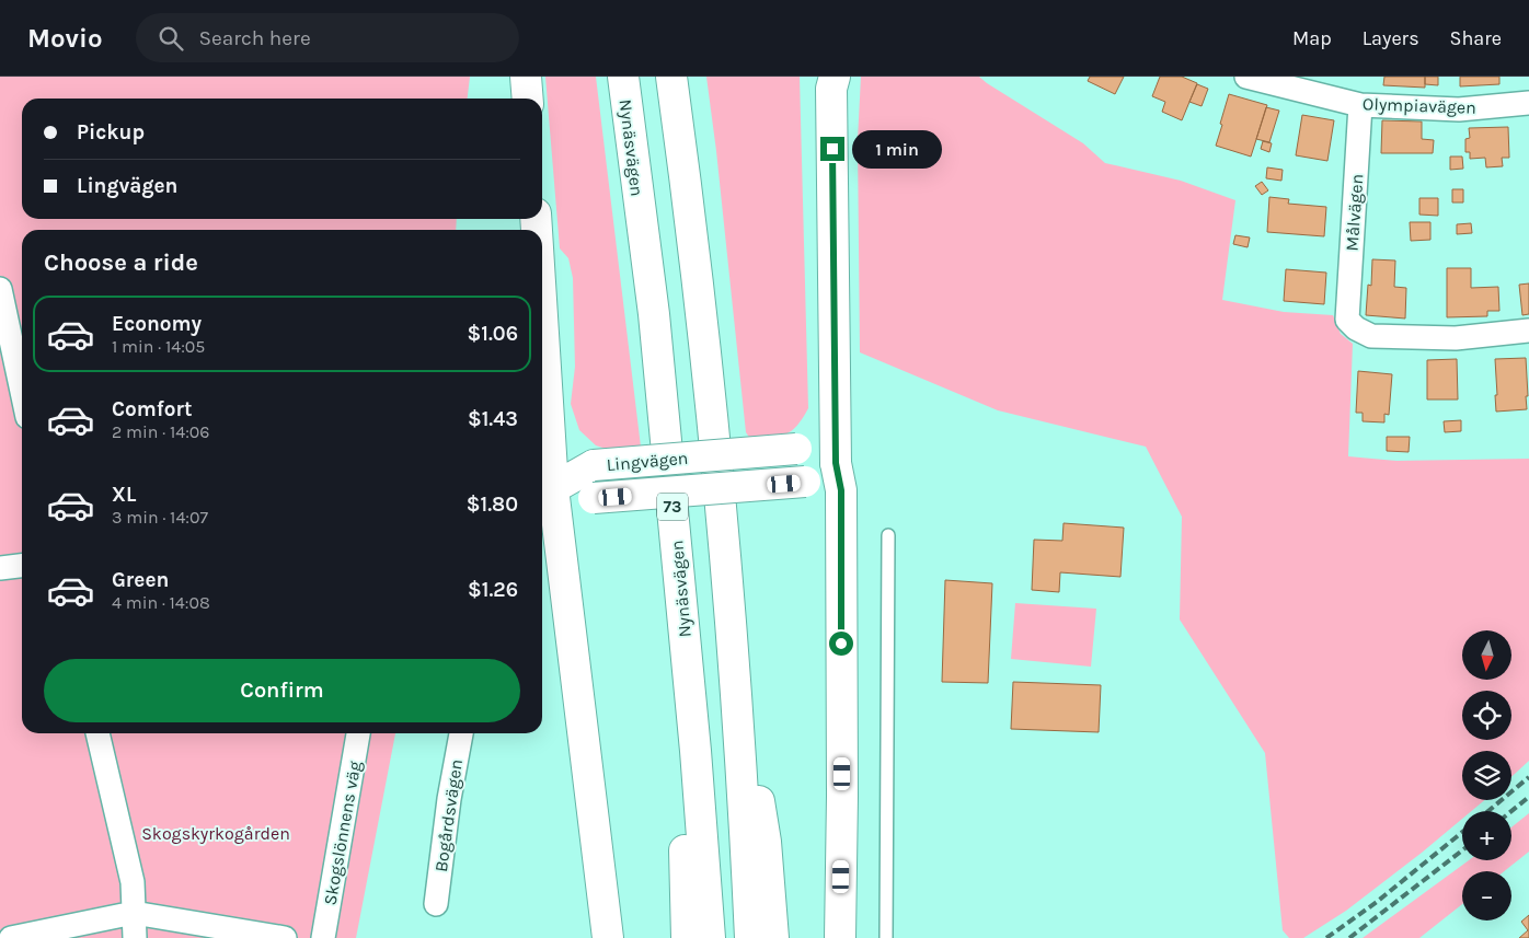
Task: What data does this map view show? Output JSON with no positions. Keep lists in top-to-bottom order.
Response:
{
  "streets": {
    "main road": ["Nynäsvägen", "Lingvägen", "73"],
    "street": [
      "Olympiavägen",
      "Målvägen",
      "Bogårdsvägen",
      "Skogslönnens väg"
    ]
  },
  "crossings": [
    ["Olympiavägen", "Målvägen"]
  ],
  "parks": ["Skogskyrkogården"],
  "north": "bottom",
  "page": {
    "header": "Movio",
    "search": "Search here",
    "nav": ["Map", "Layers", "Share"],
    "banner": ["Pickup", "Lingvägen"],
    "bubble": "1 min",
    "heading": "Choose a ride",
    "list": [
      {
        "name": "Economy",
        "note": "1 min · 14:05",
        "value": "$1.06"
      },
      {
        "name": "Comfort",
        "note": "2 min · 14:06",
        "value": "$1.43"
      },
      {
        "name": "XL",
        "note": "3 min · 14:07",
        "value": "$1.80"
      },
      {
        "name": "Green",
        "note": "4 min · 14:08",
        "value": "$1.26"
      }
    ],
    "map_buttons": ["+", "−"],
    "buttons": "Confirm"
  }
}
